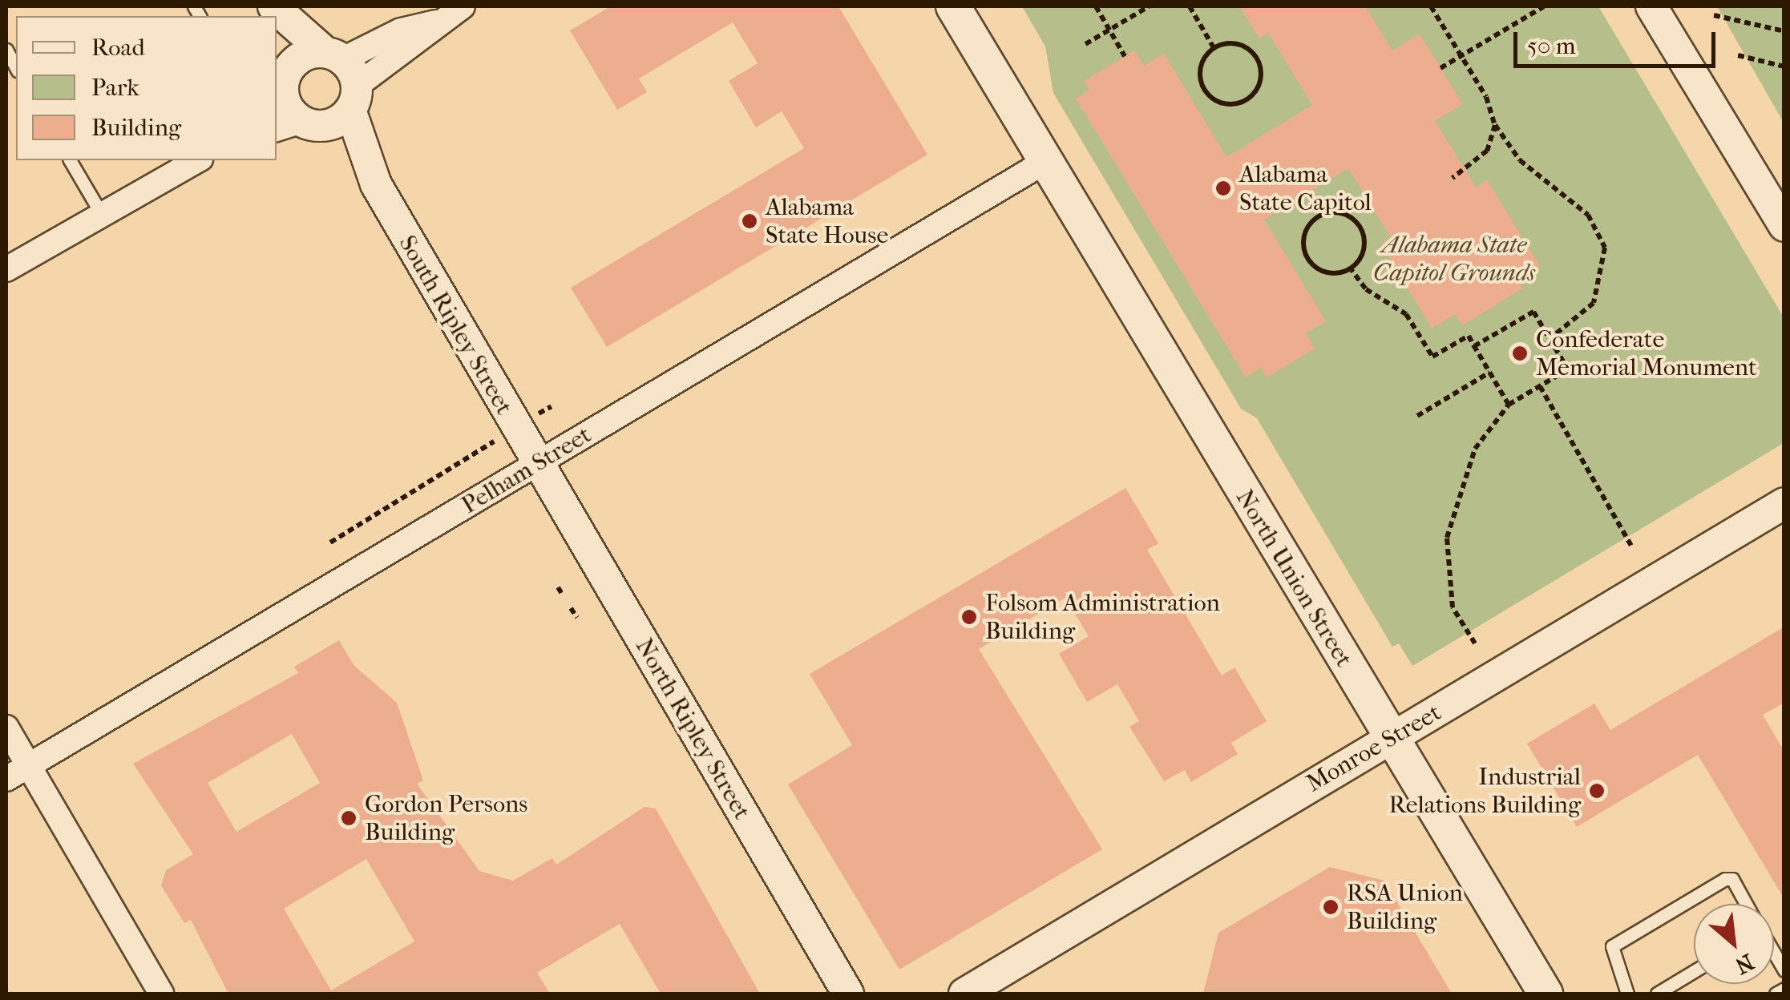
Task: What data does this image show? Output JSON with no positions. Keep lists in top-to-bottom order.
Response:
{
  "streets": {
    "main road": ["North Union Street"],
    "street": [
      "South Ripley Street",
      "Pelham Street",
      "North Ripley Street",
      "Monroe Street"
    ]
  },
  "crossings": [
    ["South Ripley Street", "Pelham Street"],
    ["South Ripley Street", "North Ripley Street"],
    ["Pelham Street", "North Union Street"],
    ["Pelham Street", "North Ripley Street"],
    ["North Union Street", "Monroe Street"]
  ],
  "parks": ["Alabama State Capitol Grounds"],
  "places": [
    "Alabama State Capitol",
    "Alabama State House",
    "Confederate Memorial Monument",
    "Folsom Administration Building",
    "Industrial Relations Building",
    "Gordon Persons Building",
    "RSA Union Building"
  ],
  "legend": ["Road", "Park", "Building"],
  "scale_bar": "50 m",
  "north": "bottom right"
}
